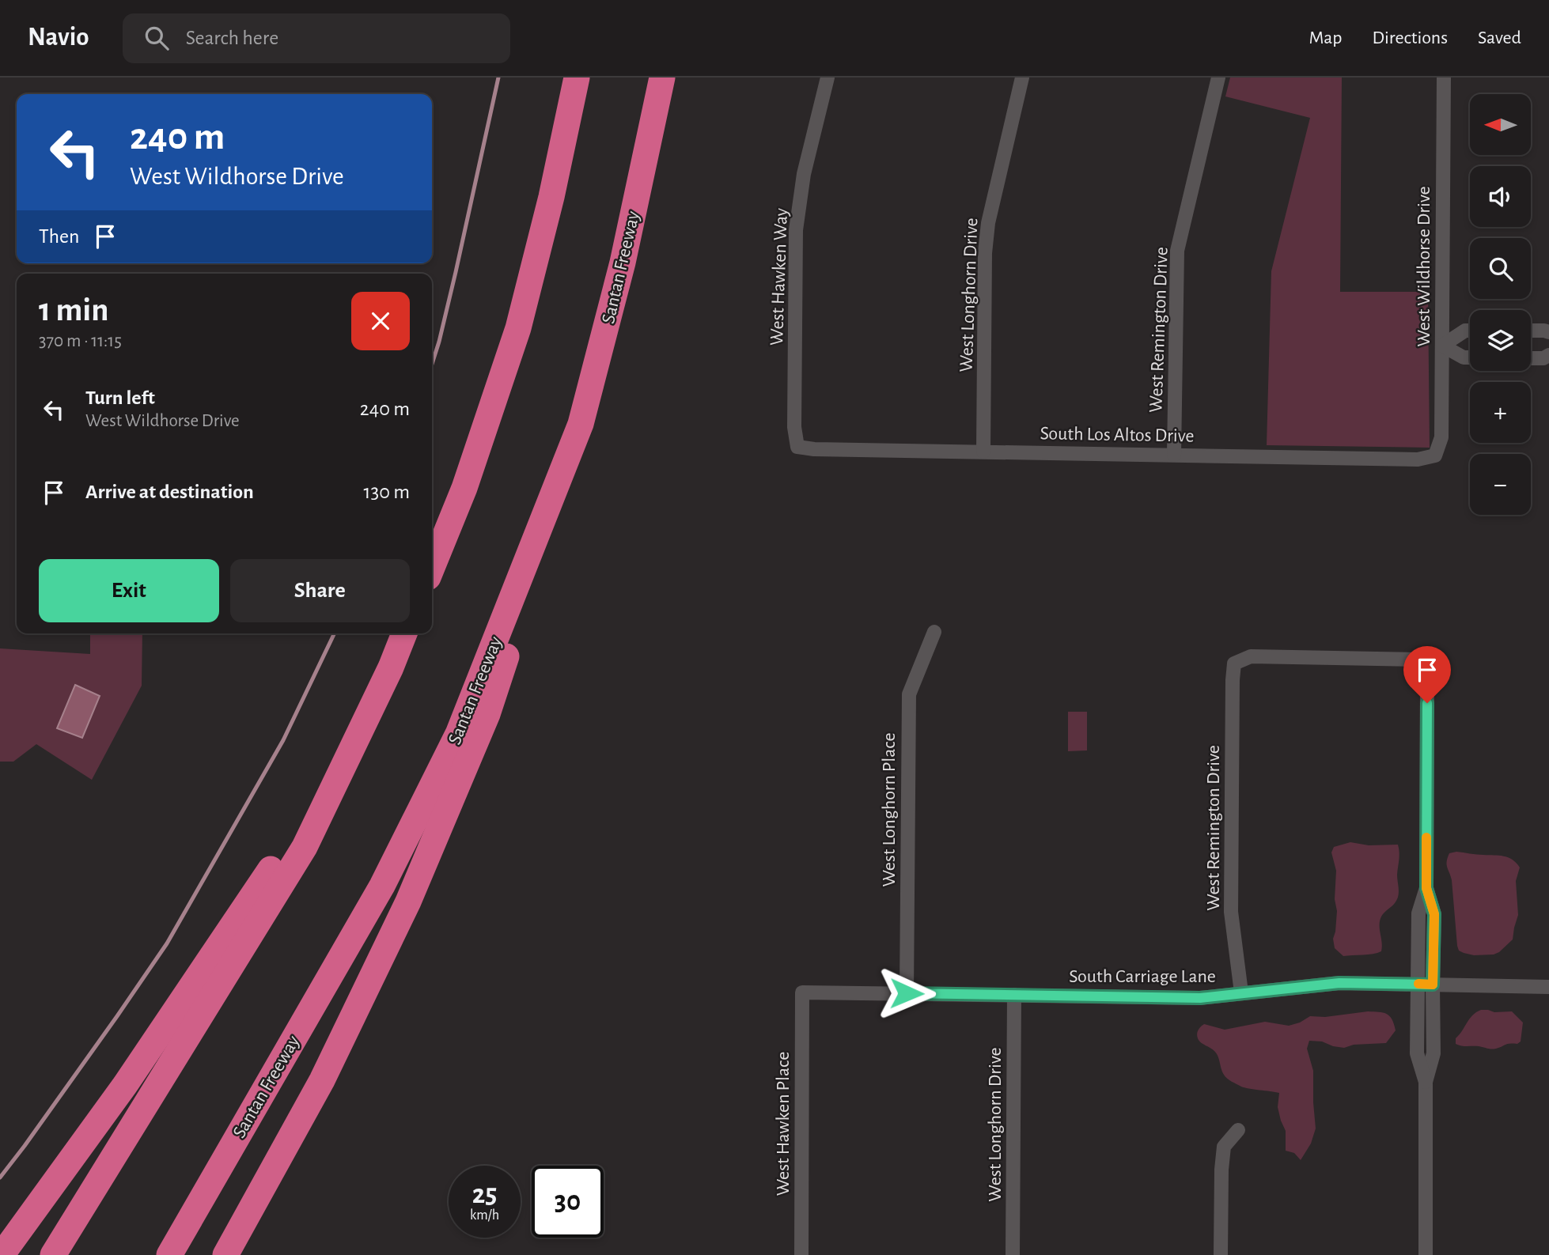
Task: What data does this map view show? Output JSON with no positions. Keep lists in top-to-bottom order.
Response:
{
  "streets": {
    "highway": ["Santan Freeway"],
    "street": [
      "West Wildhorse Drive",
      "West Hawken Way",
      "West Longhorn Drive",
      "West Remington Drive",
      "South Los Altos Drive",
      "West Longhorn Place",
      "South Carriage Lane",
      "West Hawken Place"
    ]
  },
  "crossings": [
    ["West Wildhorse Drive", "South Los Altos Drive"],
    ["West Hawken Way", "South Los Altos Drive"],
    ["West Longhorn Drive", "South Los Altos Drive"],
    ["West Longhorn Drive", "South Carriage Lane"],
    ["West Remington Drive", "South Los Altos Drive"],
    ["West Remington Drive", "South Carriage Lane"],
    ["West Longhorn Place", "South Carriage Lane"],
    ["South Carriage Lane", "West Hawken Place"]
  ],
  "north": "left",
  "page": {
    "header": "Navio",
    "search": "Search here",
    "nav": ["Map", "Directions", "Saved"],
    "map_buttons": ["+", "−"],
    "turn": ["240 m", "West Wildhorse Drive"],
    "then": "Then",
    "heading": ["1 min", "370 m · 11:15"],
    "list": [
      {
        "name": "Turn left",
        "note": "West Wildhorse Drive",
        "value": "240 m"
      },
      {
        "name": "Arrive at destination",
        "value": "130 m"
      }
    ],
    "buttons": ["Exit", "Share"],
    "speed": "25 km/h",
    "limit": "30"
  }
}
